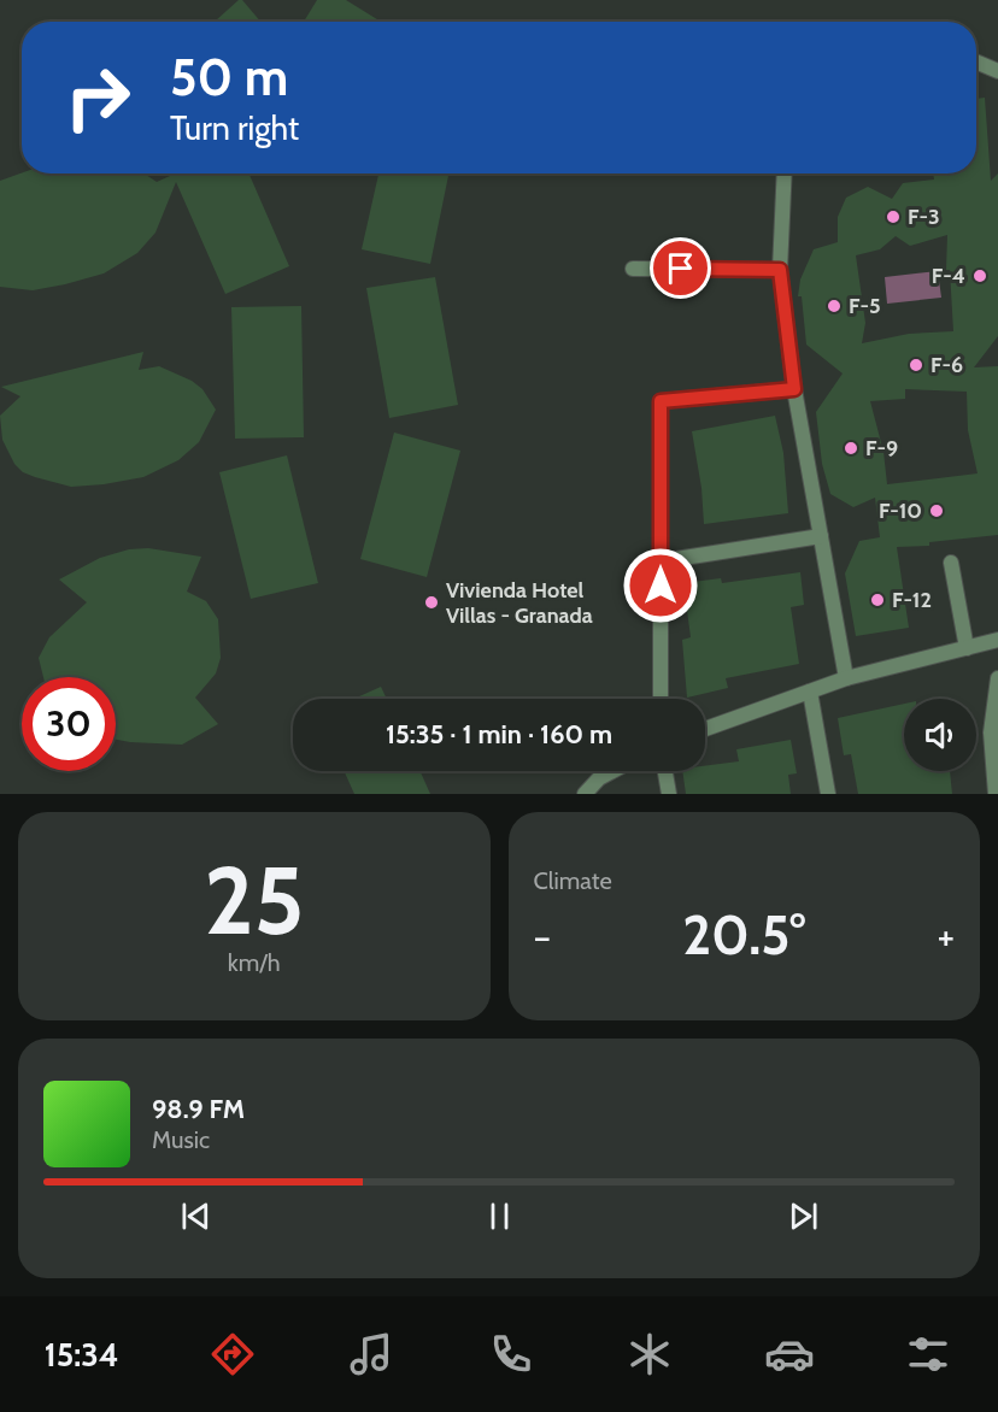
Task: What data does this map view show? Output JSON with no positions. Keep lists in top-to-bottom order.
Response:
{
  "places": [
    "F-3",
    "F-4",
    "F-5",
    "F-6",
    "F-9",
    "F-10",
    "F-12",
    "Vivienda Hotel Villas - Granada"
  ],
  "page": {
    "turn": ["50 m", "Turn right"],
    "limit": "30",
    "trip": "15:35 · 1 min · 160 m",
    "tile": [
      ["25", "km/h"],
      "Climate"
    ],
    "heat": ["−", "20.5°", "+"],
    "song": ["98.9 FM", "Music"],
    "tabs": "15:34"
  }
}
